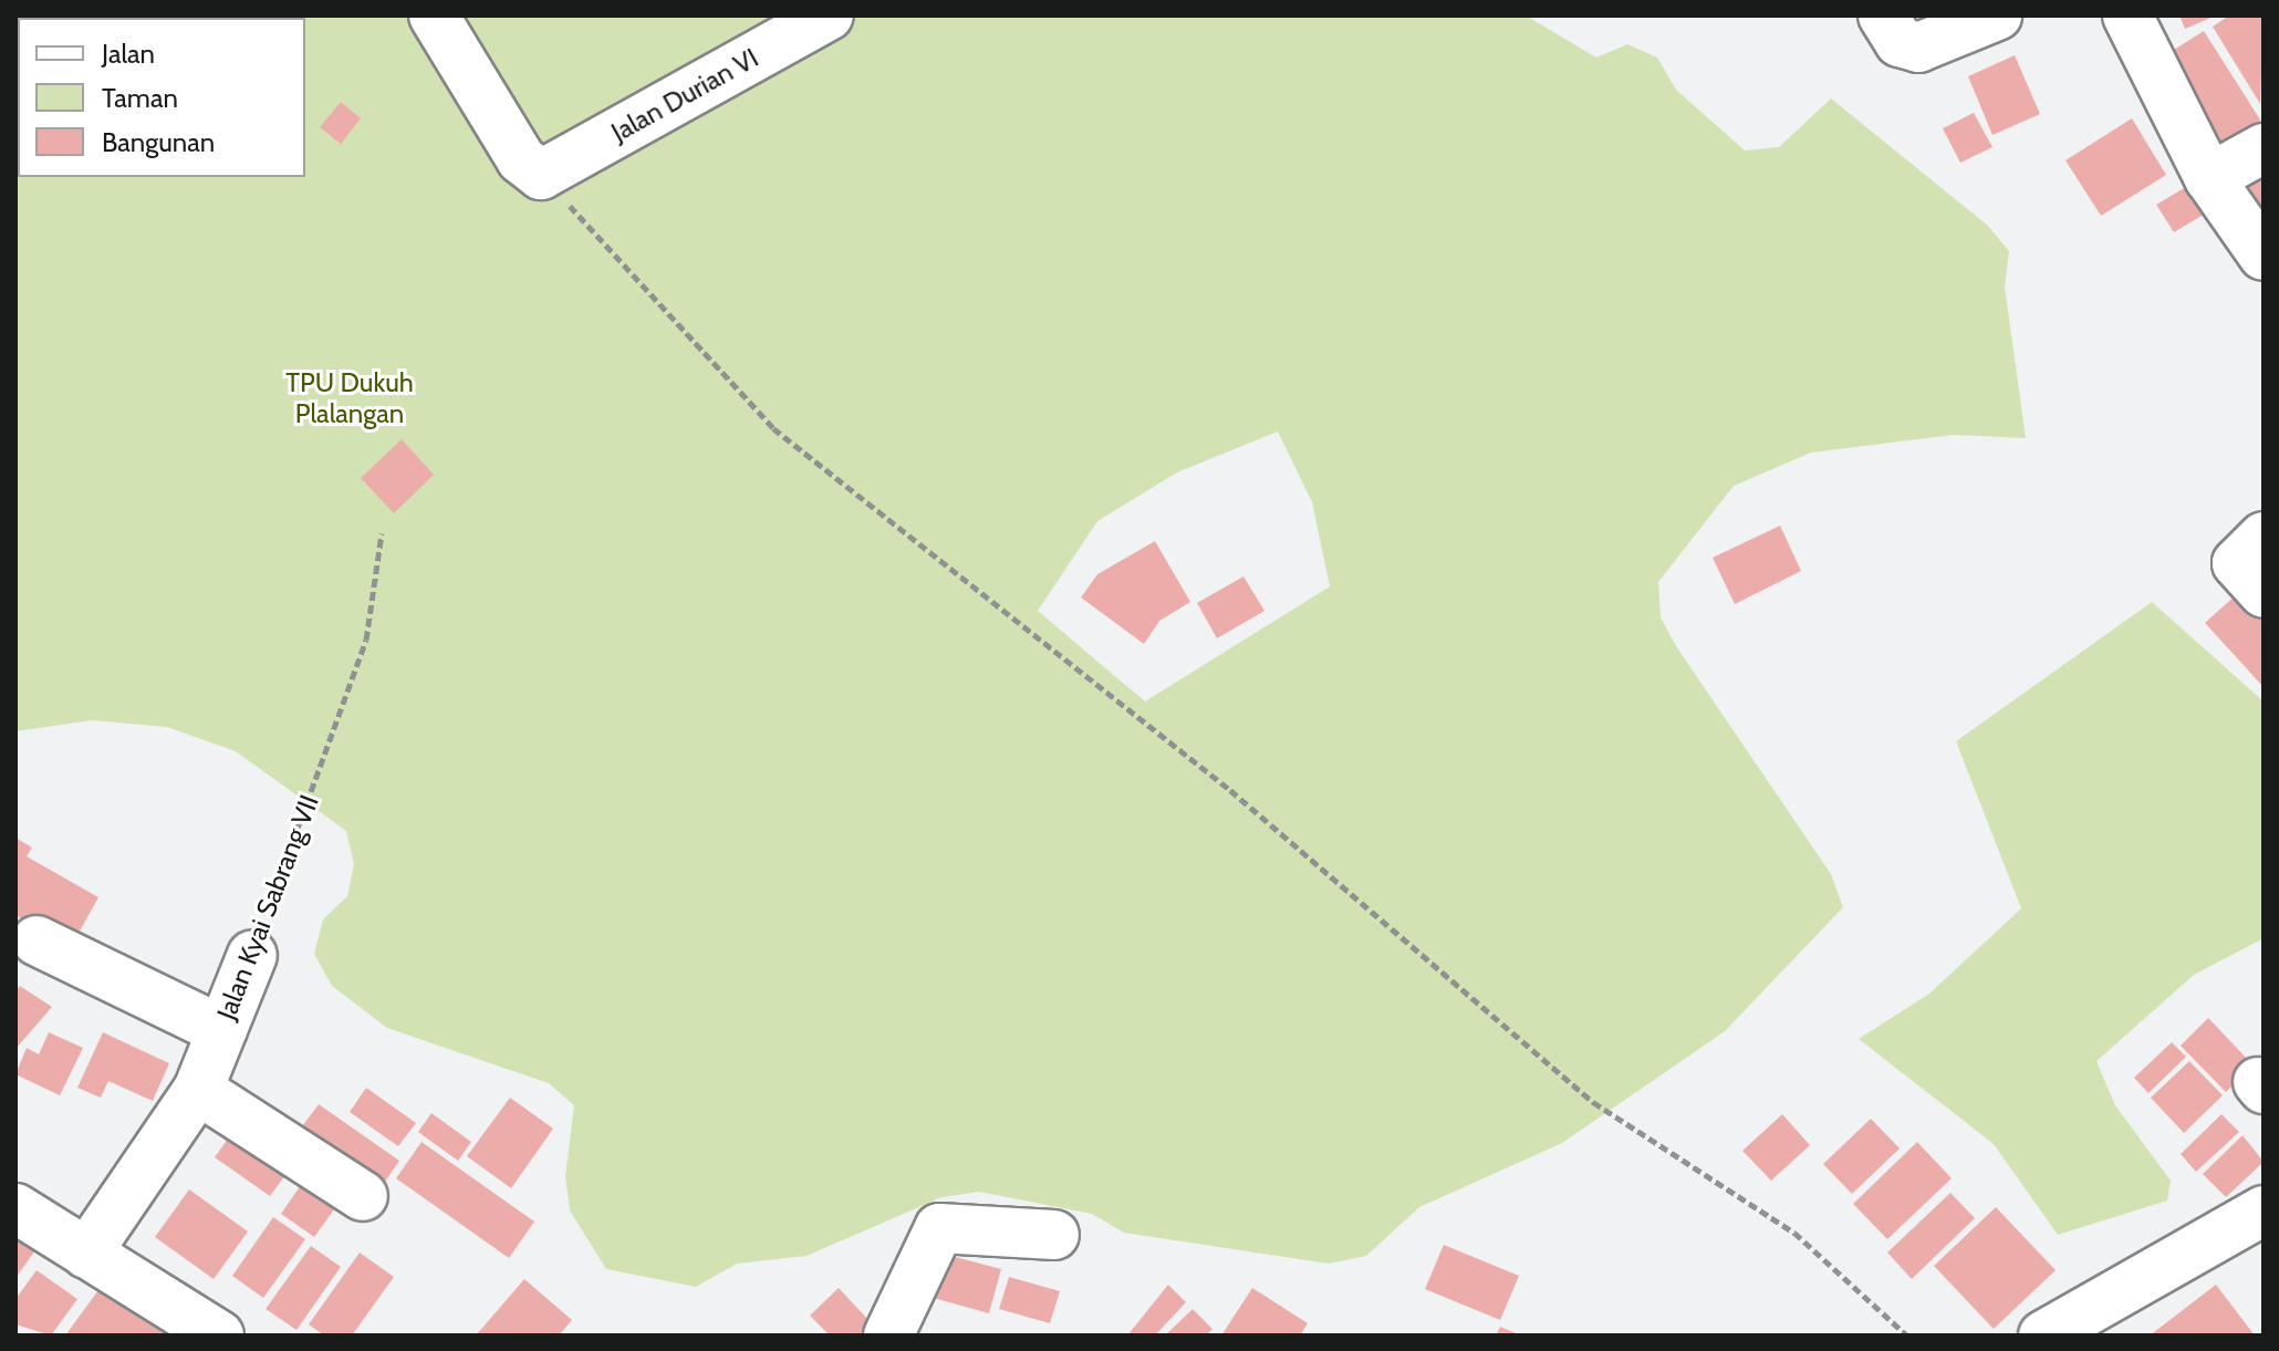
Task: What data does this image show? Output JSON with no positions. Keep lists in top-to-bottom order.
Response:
{
  "streets": {
    "street": ["Jalan Durian VI", "Jalan Kyai Sabrang VII"]
  },
  "parks": ["TPU Dukuh Plalangan"],
  "legend": ["Jalan", "Taman", "Bangunan"]
}
